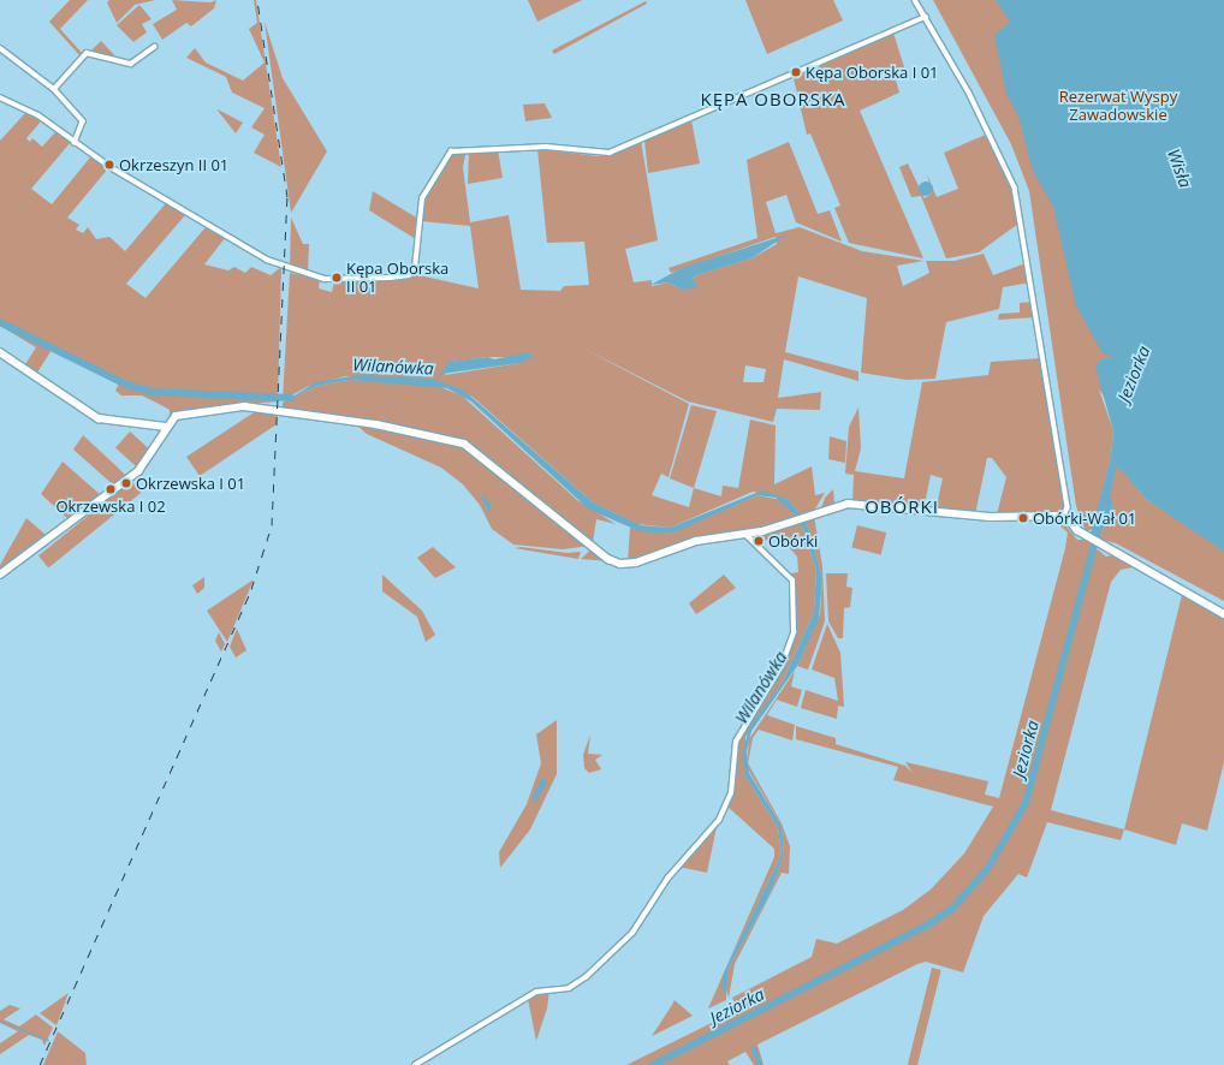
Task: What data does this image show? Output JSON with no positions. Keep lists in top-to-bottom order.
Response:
{
  "districts": ["KĘPA OBORSKA", "OBÓRKI"],
  "water": ["Wisła", "Wilanówka", "Jeziorka"],
  "parks": ["Rezerwat Wyspy Zawadowskie"],
  "places": [
    "Kępa Oborska I 01",
    "Okrzeszyn II 01",
    "Kępa Oborska II 01",
    "Okrzewska I 01",
    "Okrzewska I 02",
    "Obórki-Wał 01",
    "Obórki"
  ]
}
